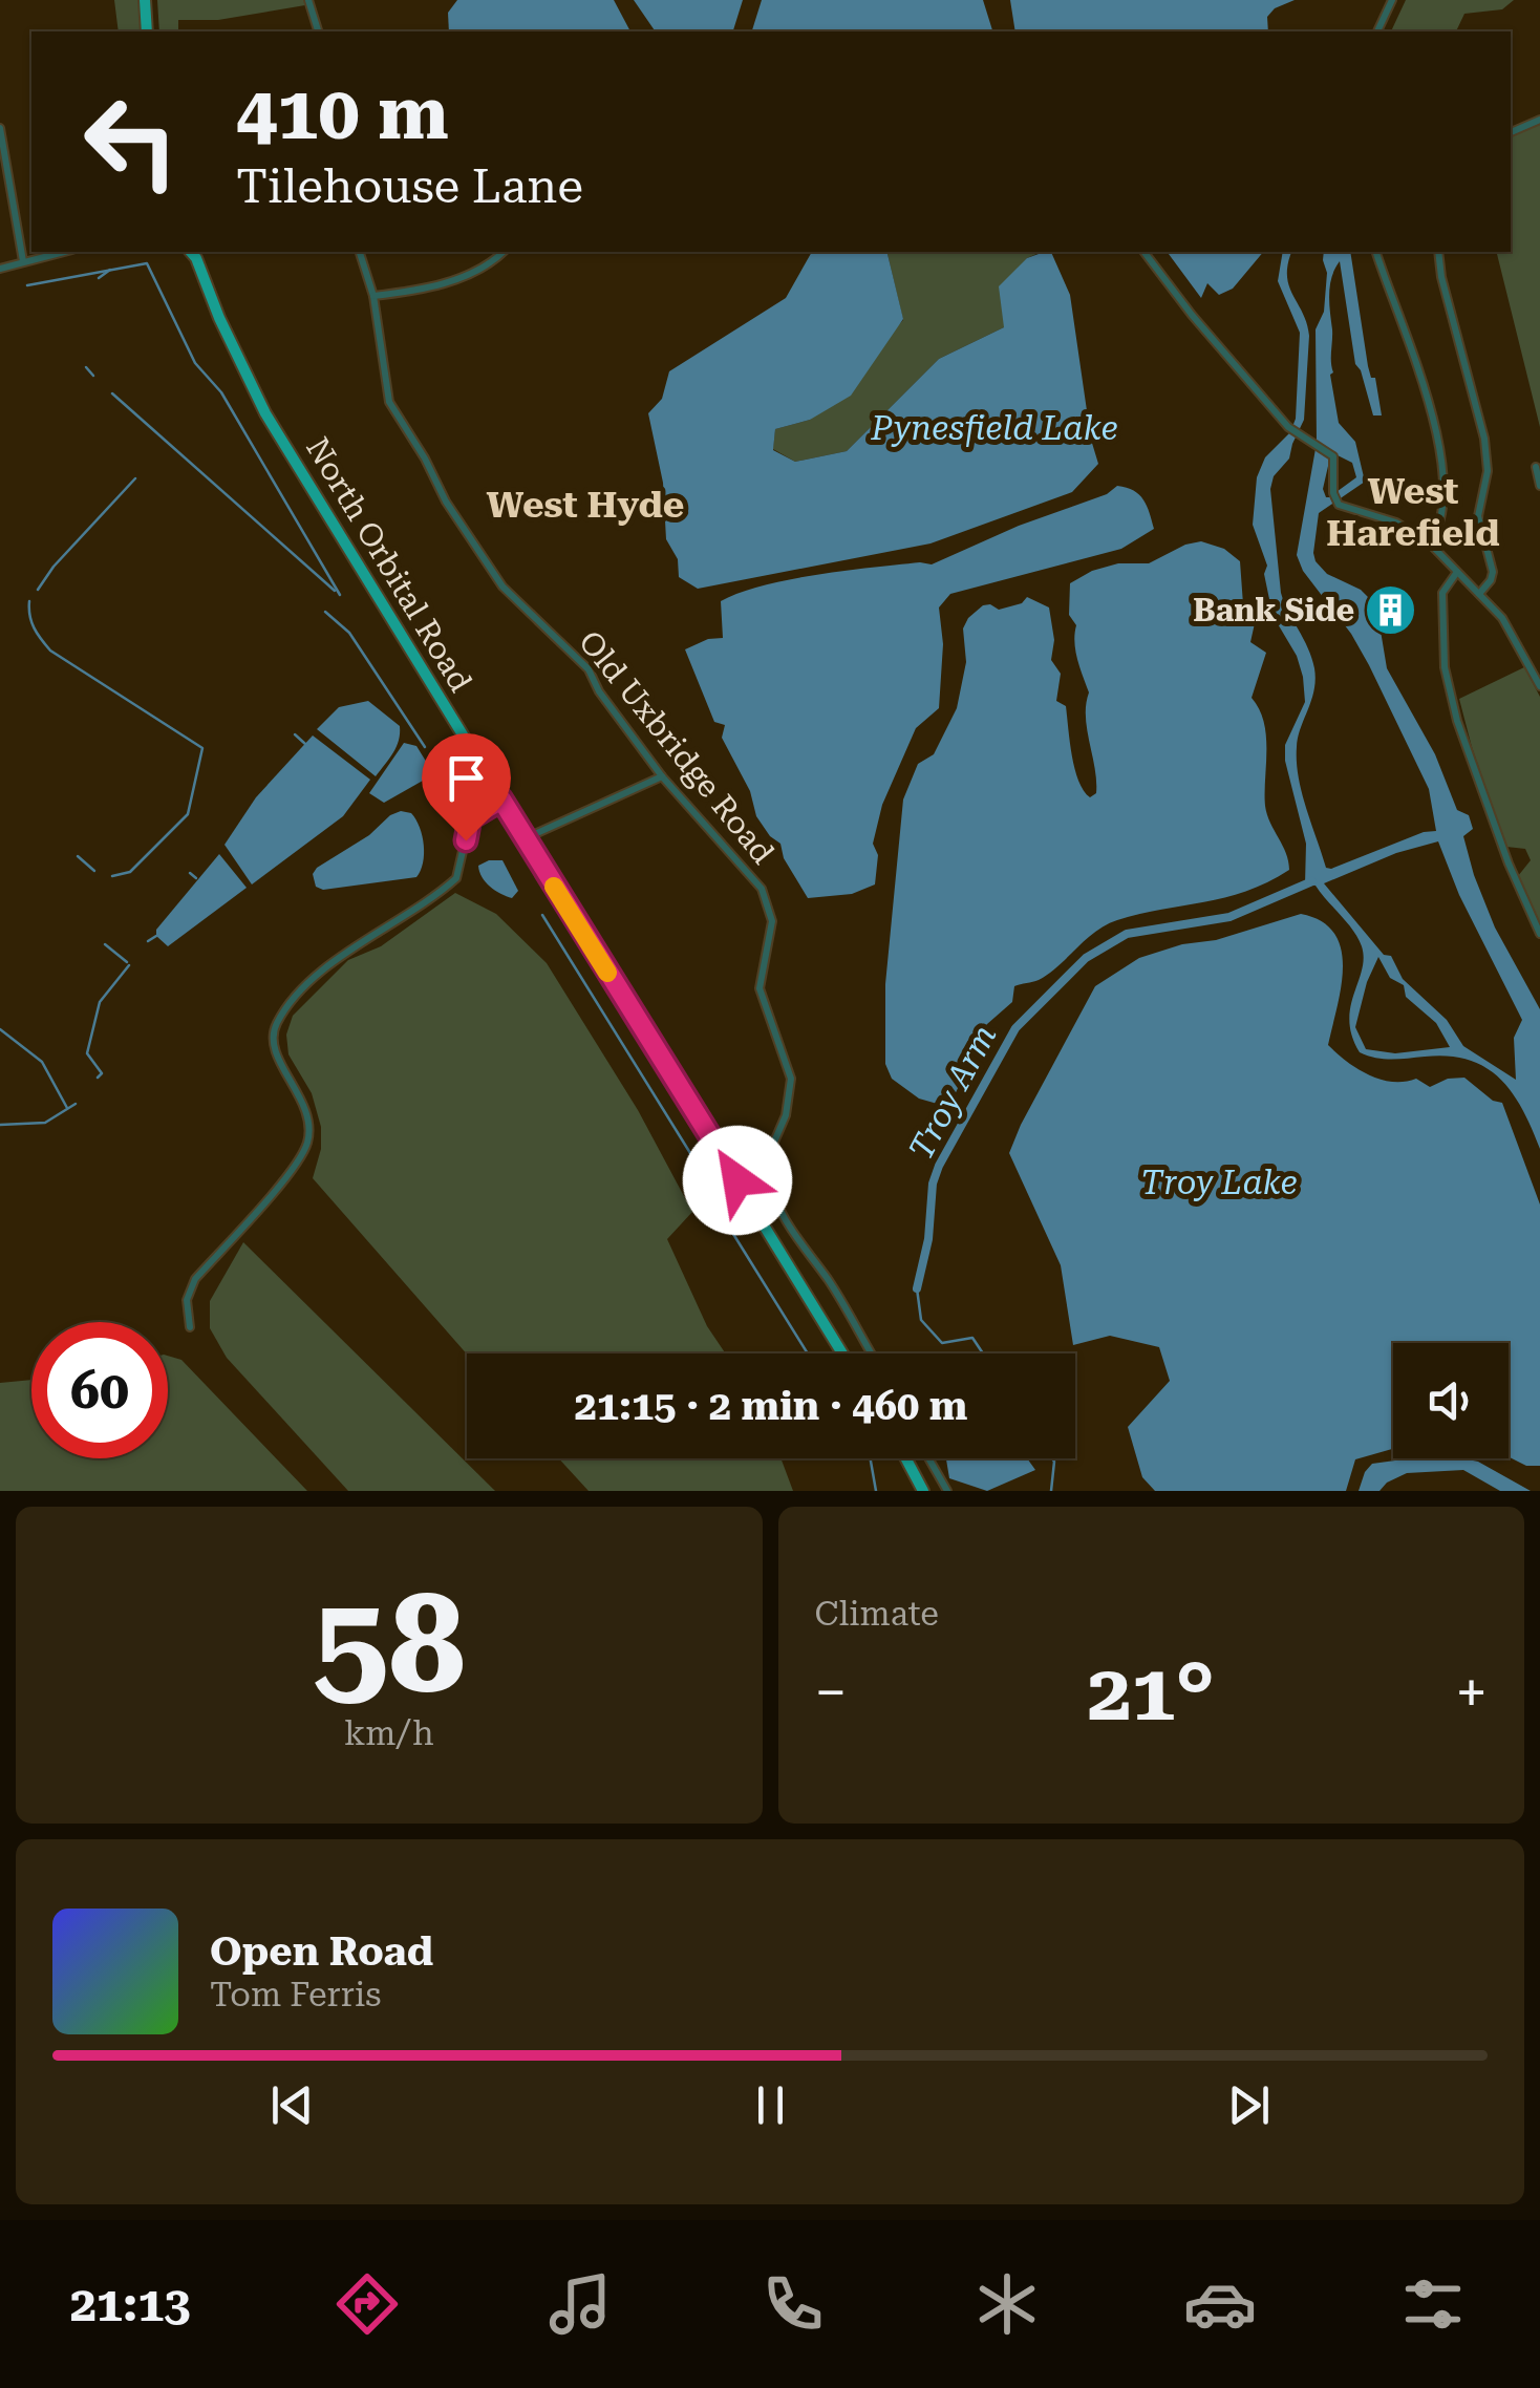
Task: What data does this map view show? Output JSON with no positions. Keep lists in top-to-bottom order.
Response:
{
  "streets": {
    "main road": ["North Orbital Road"],
    "street": ["Old Uxbridge Road"]
  },
  "crossings": [
    ["North Orbital Road", "Old Uxbridge Road"]
  ],
  "districts": ["West Harefield", "West Hyde"],
  "water": ["Pynesfield Lake", "Troy Arm", "Troy Lake"],
  "places": {
    "building": ["Bank Side"]
  },
  "page": {
    "turn": ["410 m", "Tilehouse Lane"],
    "limit": "60",
    "trip": "21:15 · 2 min · 460 m",
    "tile": [
      ["58", "km/h"],
      "Climate"
    ],
    "heat": ["−", "21°", "+"],
    "song": ["Open Road", "Tom Ferris"],
    "tabs": "21:13"
  }
}
